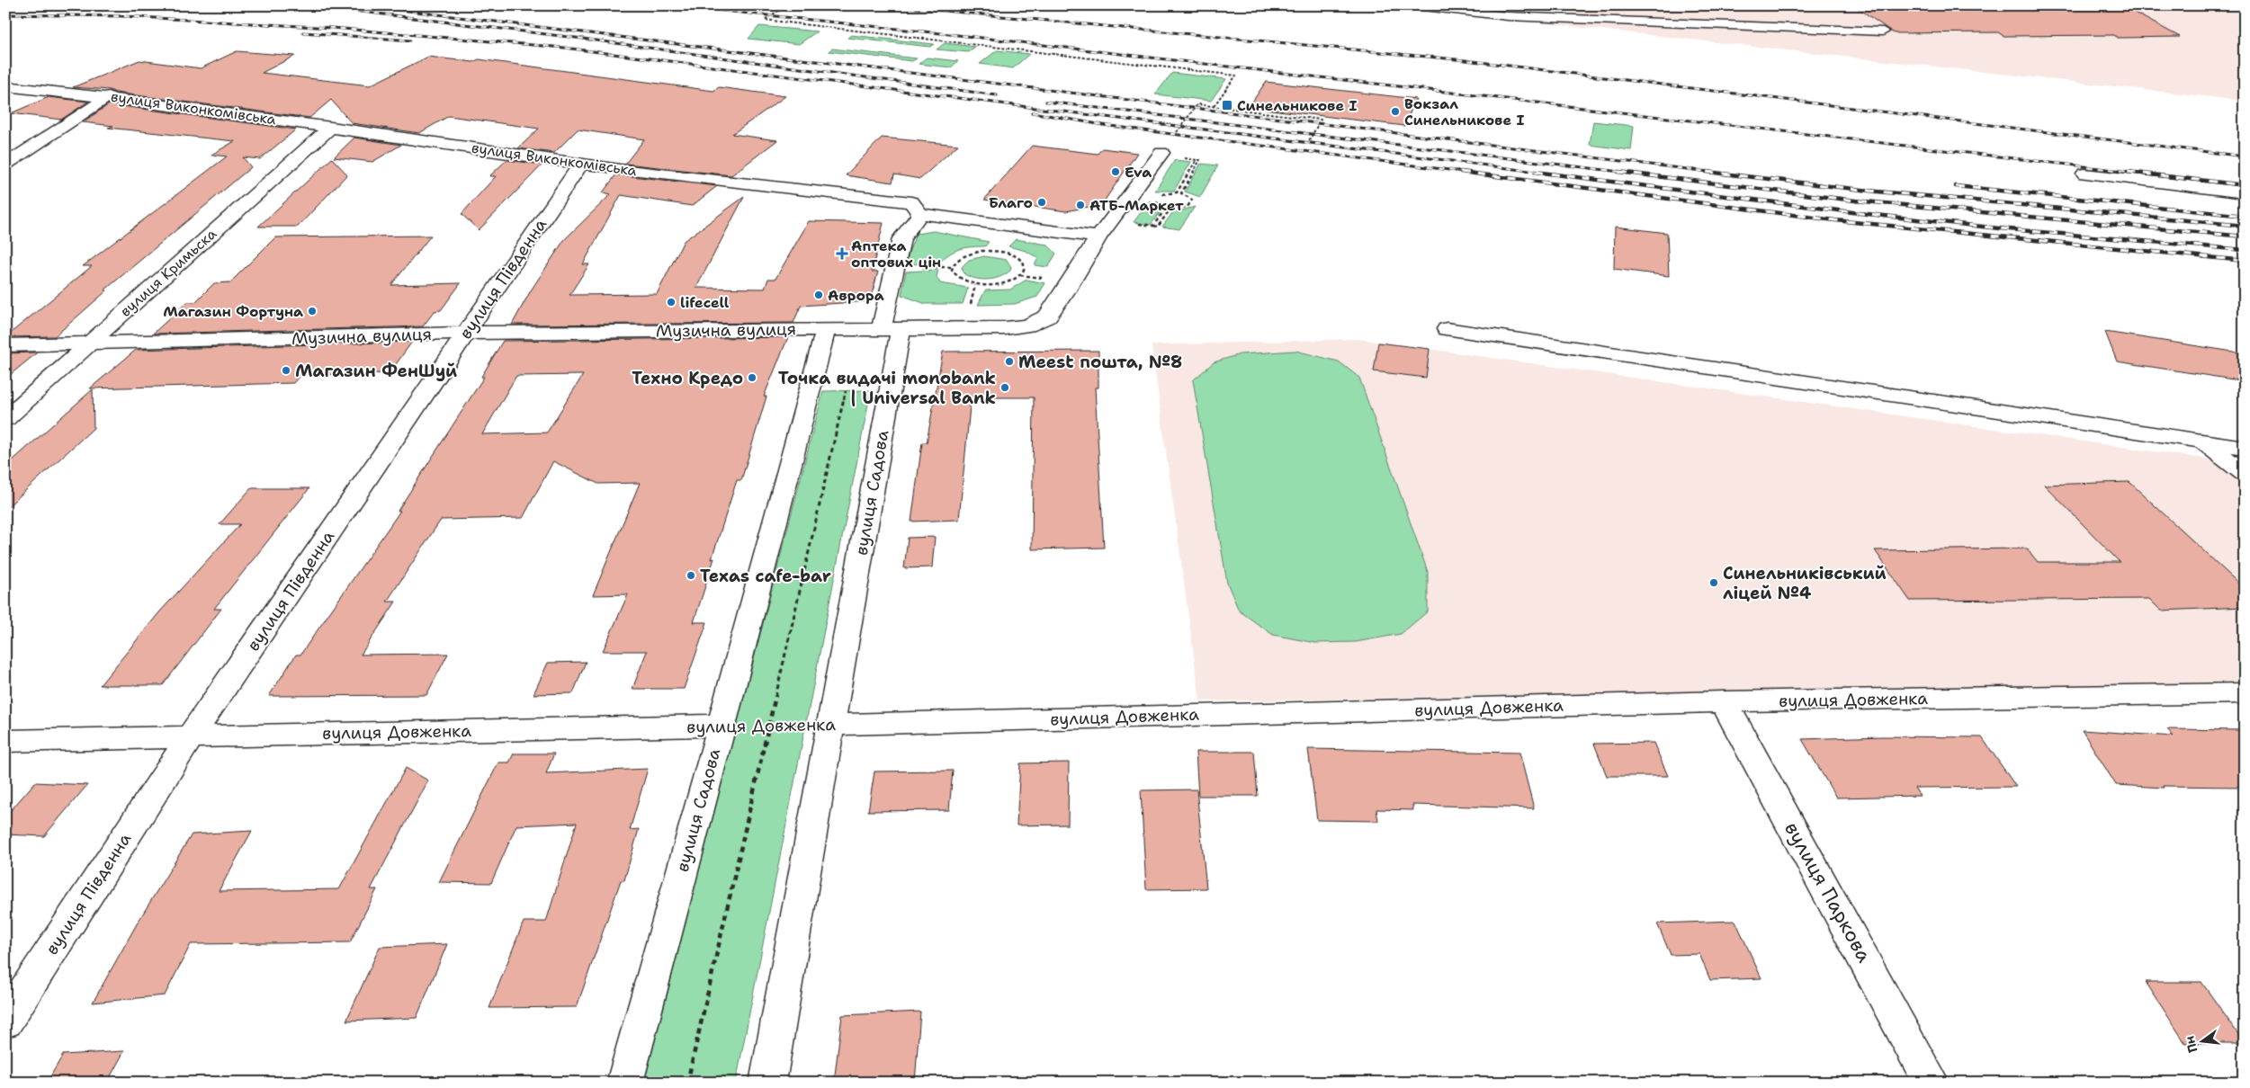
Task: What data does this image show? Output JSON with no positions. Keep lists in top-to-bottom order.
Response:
{
  "streets": {
    "street": [
      "вулиця Виконкомівська",
      "вулиця Кримьска",
      "вулиця Південна",
      "Музична вулиця",
      "вулиця Садова",
      "вулиця Довженка",
      "вулиця Паркова"
    ]
  },
  "crossings": [
    ["вулиця Виконкомівська", "вулиця Кримьска"],
    ["вулиця Виконкомівська", "вулиця Південна"],
    ["вулиця Виконкомівська", "Музична вулиця"],
    ["вулиця Виконкомівська", "вулиця Садова"],
    ["вулиця Кримьска", "Музична вулиця"],
    ["вулиця Південна", "Музична вулиця"],
    ["вулиця Південна", "вулиця Довженка"],
    ["Музична вулиця", "вулиця Садова"],
    ["вулиця Садова", "вулиця Довженка"],
    ["вулиця Довженка", "вулиця Паркова"]
  ],
  "places": {
    "transit": ["Синельникове І"],
    "other": [
      "Вокзал Синельникове І",
      "Eva",
      "Благо",
      "АТБ-Маркет",
      "Аврора",
      "lifecell",
      "Магазин Фортуна",
      "Meest пошта, №8",
      "Магазин ФенШуй",
      "Техно Кредо",
      "Точка видачі monobank | Universal Bank",
      "Texas cafe-bar",
      "Синельниківський ліцей №4"
    ],
    "health": ["Аптека оптових цін"]
  },
  "north": "left"
}
